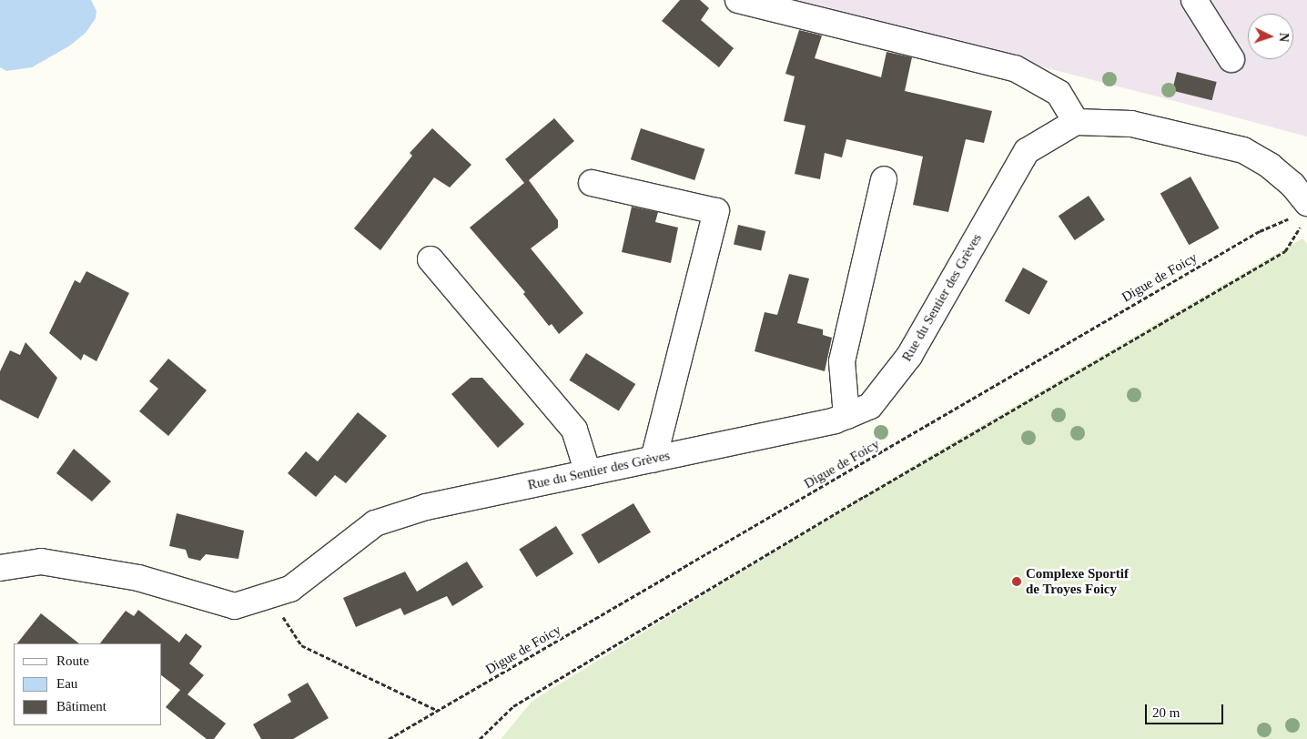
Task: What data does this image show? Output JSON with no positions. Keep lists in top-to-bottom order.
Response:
{
  "streets": {
    "street": ["Rue du Sentier des Grèves"],
    "path": ["Digue de Foicy"]
  },
  "places": ["Complexe Sportif de Troyes Foicy"],
  "legend": ["Route", "Eau", "Bâtiment"],
  "scale_bar": "20 m",
  "north": "right"
}
